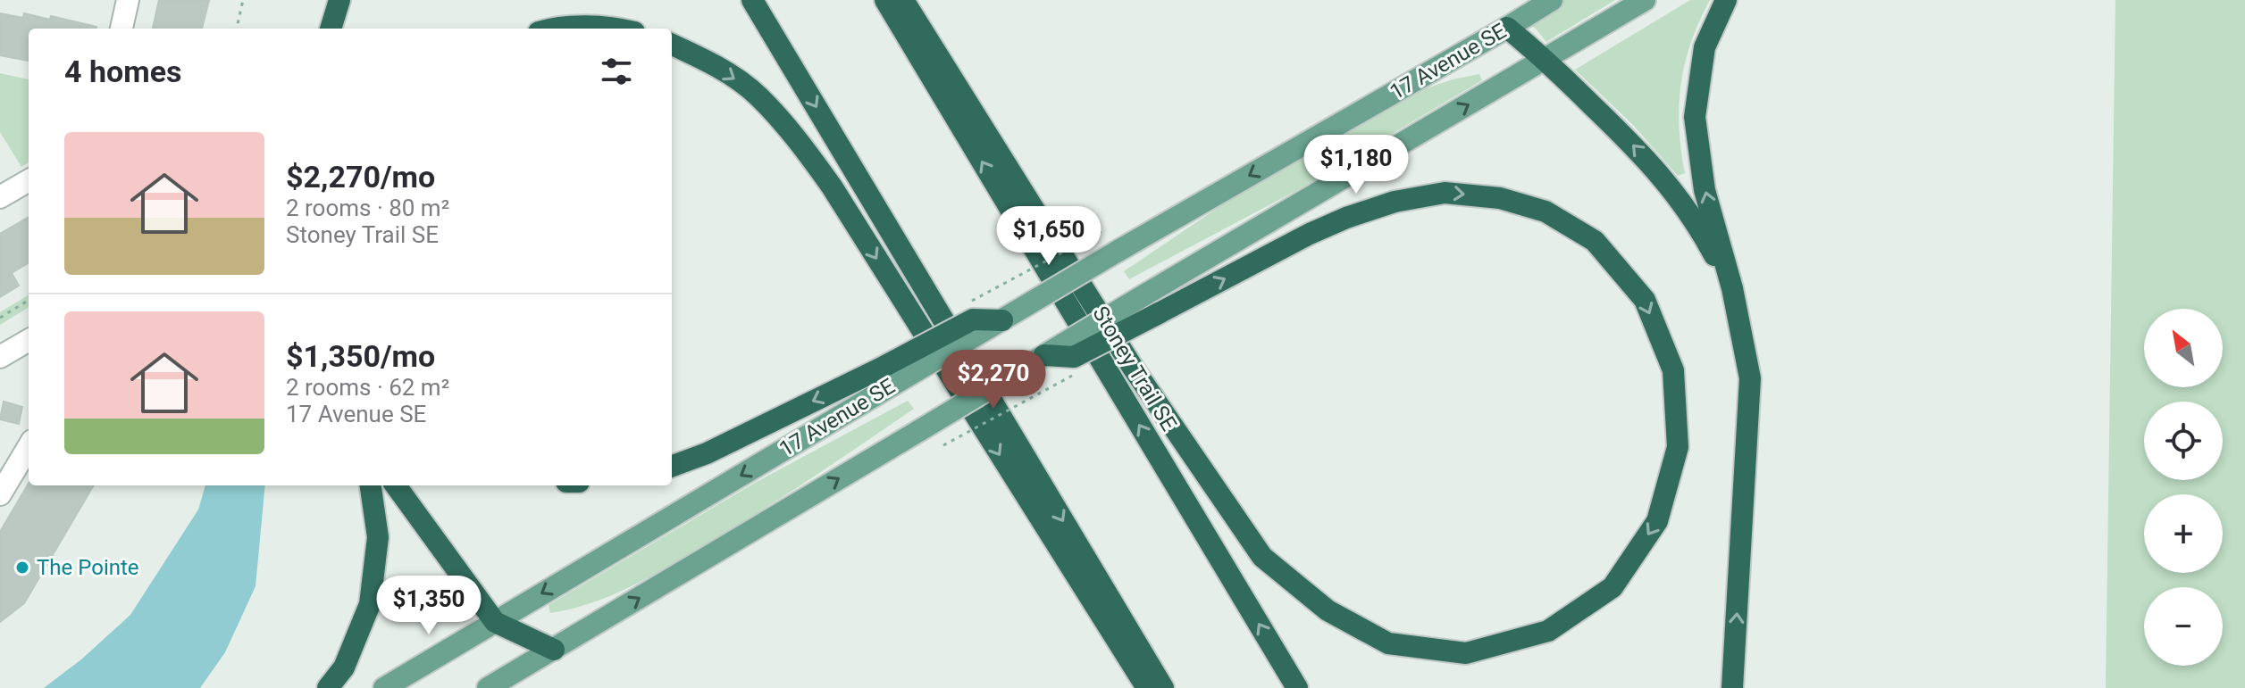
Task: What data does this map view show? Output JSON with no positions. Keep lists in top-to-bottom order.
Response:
{
  "streets": {
    "highway": ["Stoney Trail SE"],
    "main road": ["17 Avenue SE"]
  },
  "places": ["The Pointe"],
  "north": "top left",
  "page": {
    "heading": "4 homes",
    "list": [
      {
        "name": "$2,270/mo",
        "note": "2 rooms · 80 m² · Stoney Trail SE"
      },
      {
        "name": "$1,350/mo",
        "note": "2 rooms · 62 m² · 17 Avenue SE"
      }
    ],
    "price": [
      "$1,180",
      "$1,650",
      "$2,270",
      "$1,350"
    ],
    "map_buttons": ["+", "−"]
  }
}
